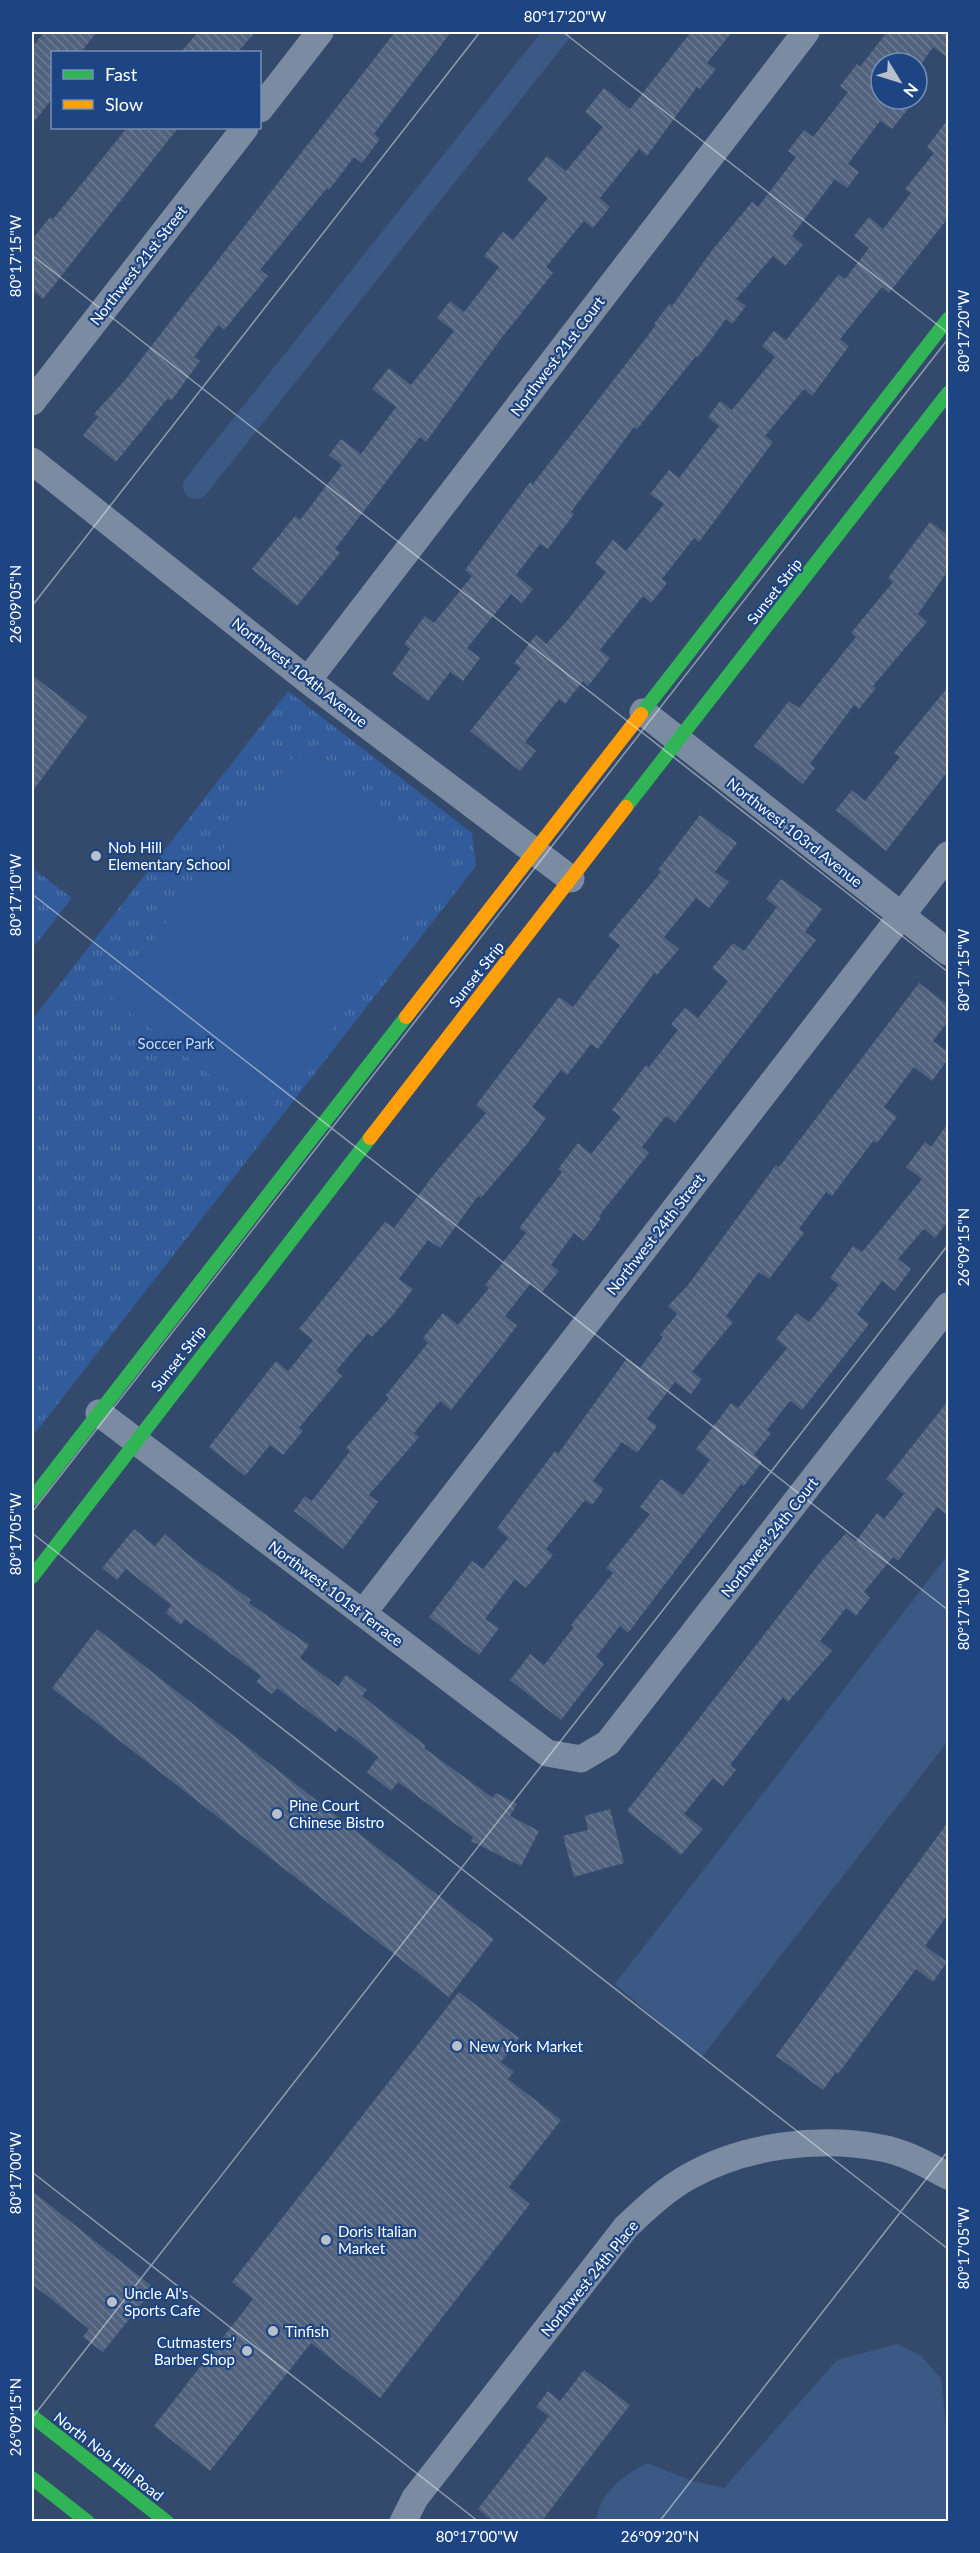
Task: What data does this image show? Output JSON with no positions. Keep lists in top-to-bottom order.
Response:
{
  "streets": {
    "street": [
      "Northwest 21st Street",
      "Northwest 21st Court",
      "Sunset Strip",
      "Northwest 104th Avenue",
      "Northwest 103rd Avenue",
      "Northwest 24th Street",
      "Northwest 24th Court",
      "Northwest 101st Terrace",
      "Northwest 24th Place",
      "North Nob Hill Road"
    ]
  },
  "crossings": [
    ["Northwest 21st Court", "Northwest 104th Avenue"],
    ["Sunset Strip", "Northwest 104th Avenue"],
    ["Sunset Strip", "Northwest 103rd Avenue"],
    ["Sunset Strip", "Northwest 101st Terrace"],
    ["Northwest 103rd Avenue", "Northwest 24th Street"],
    ["Northwest 24th Street", "Northwest 101st Terrace"],
    ["Northwest 24th Court", "Northwest 101st Terrace"]
  ],
  "parks": ["Soccer Park"],
  "places": [
    "Nob Hill Elementary School",
    "Pine Court Chinese Bistro",
    "New York Market",
    "Doris Italian Market",
    "Uncle Al's Sports Cafe",
    "Tinfish",
    "Cutmasters' Barber Shop"
  ],
  "legend": ["Fast", "Slow"],
  "north": "bottom right",
  "coordinates": [
    "80°17'20\"W",
    "80°17'15\"W",
    "26°09'05\"N",
    "80°17'10\"W",
    "26°09'15\"N",
    "80°17'05\"W",
    "80°17'00\"W",
    "26°09'20\"N"
  ]
}
